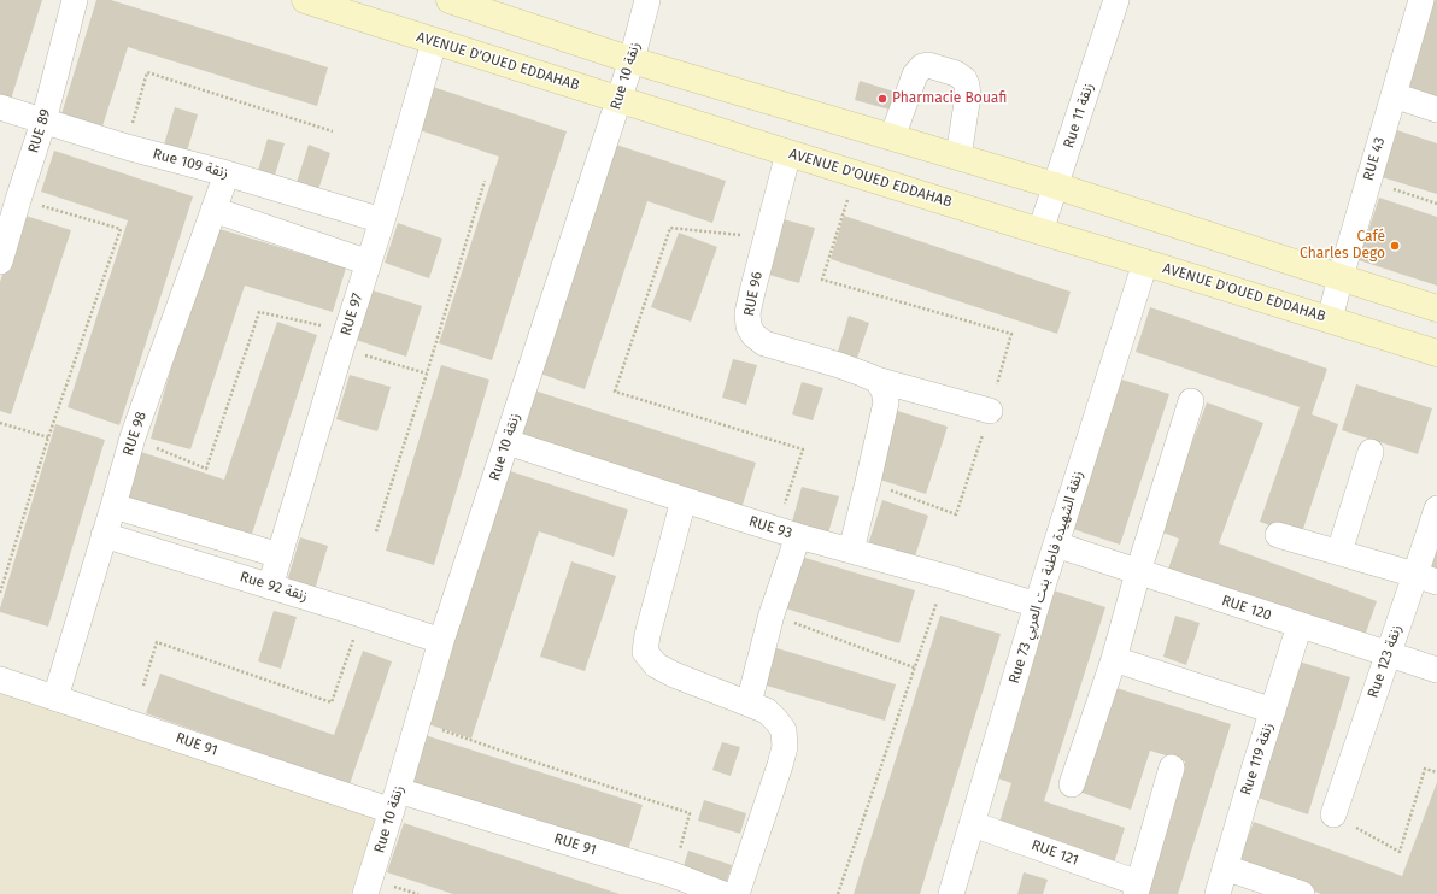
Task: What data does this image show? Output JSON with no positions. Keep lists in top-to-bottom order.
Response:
{
  "streets": {
    "street": [
      "AVENUE D'OUED EDDAHAB",
      "Rue 10 زنقة",
      "Rue 11 زنقة",
      "RUE 89",
      "RUE 43",
      "Rue 109 زنقة",
      "RUE 96",
      "RUE 97",
      "RUE 98",
      "RUE 93",
      "Rue 73 زنقة الشهيدة فاطنة بنت العربي",
      "Rue 92 زنقة",
      "RUE 120",
      "Rue 123 زنقة",
      "RUE 91",
      "Rue 119 زنقة",
      "RUE 121"
    ]
  },
  "crossings": [
    ["AVENUE D'OUED EDDAHAB", "Rue 10 زنقة"],
    ["AVENUE D'OUED EDDAHAB", "Rue 11 زنقة"],
    ["AVENUE D'OUED EDDAHAB", "RUE 43"],
    ["AVENUE D'OUED EDDAHAB", "RUE 96"],
    ["AVENUE D'OUED EDDAHAB", "RUE 97"],
    ["AVENUE D'OUED EDDAHAB", "Rue 73 زنقة الشهيدة فاطنة بنت العربي"],
    ["Rue 10 زنقة", "RUE 93"],
    ["Rue 10 زنقة", "Rue 92 زنقة"],
    ["Rue 10 زنقة", "RUE 91"],
    ["RUE 89", "Rue 109 زنقة"],
    ["Rue 109 زنقة", "RUE 97"],
    ["Rue 109 زنقة", "RUE 98"],
    ["RUE 97", "Rue 92 زنقة"],
    ["RUE 98", "Rue 92 زنقة"],
    ["RUE 98", "RUE 91"],
    ["RUE 93", "Rue 73 زنقة الشهيدة فاطنة بنت العربي"],
    ["Rue 73 زنقة الشهيدة فاطنة بنت العربي", "RUE 120"],
    ["Rue 73 زنقة الشهيدة فاطنة بنت العربي", "RUE 121"],
    ["RUE 120", "Rue 123 زنقة"],
    ["RUE 120", "Rue 119 زنقة"]
  ],
  "places": ["Pharmacie Bouafi", "Café Charles Dego"]
}
